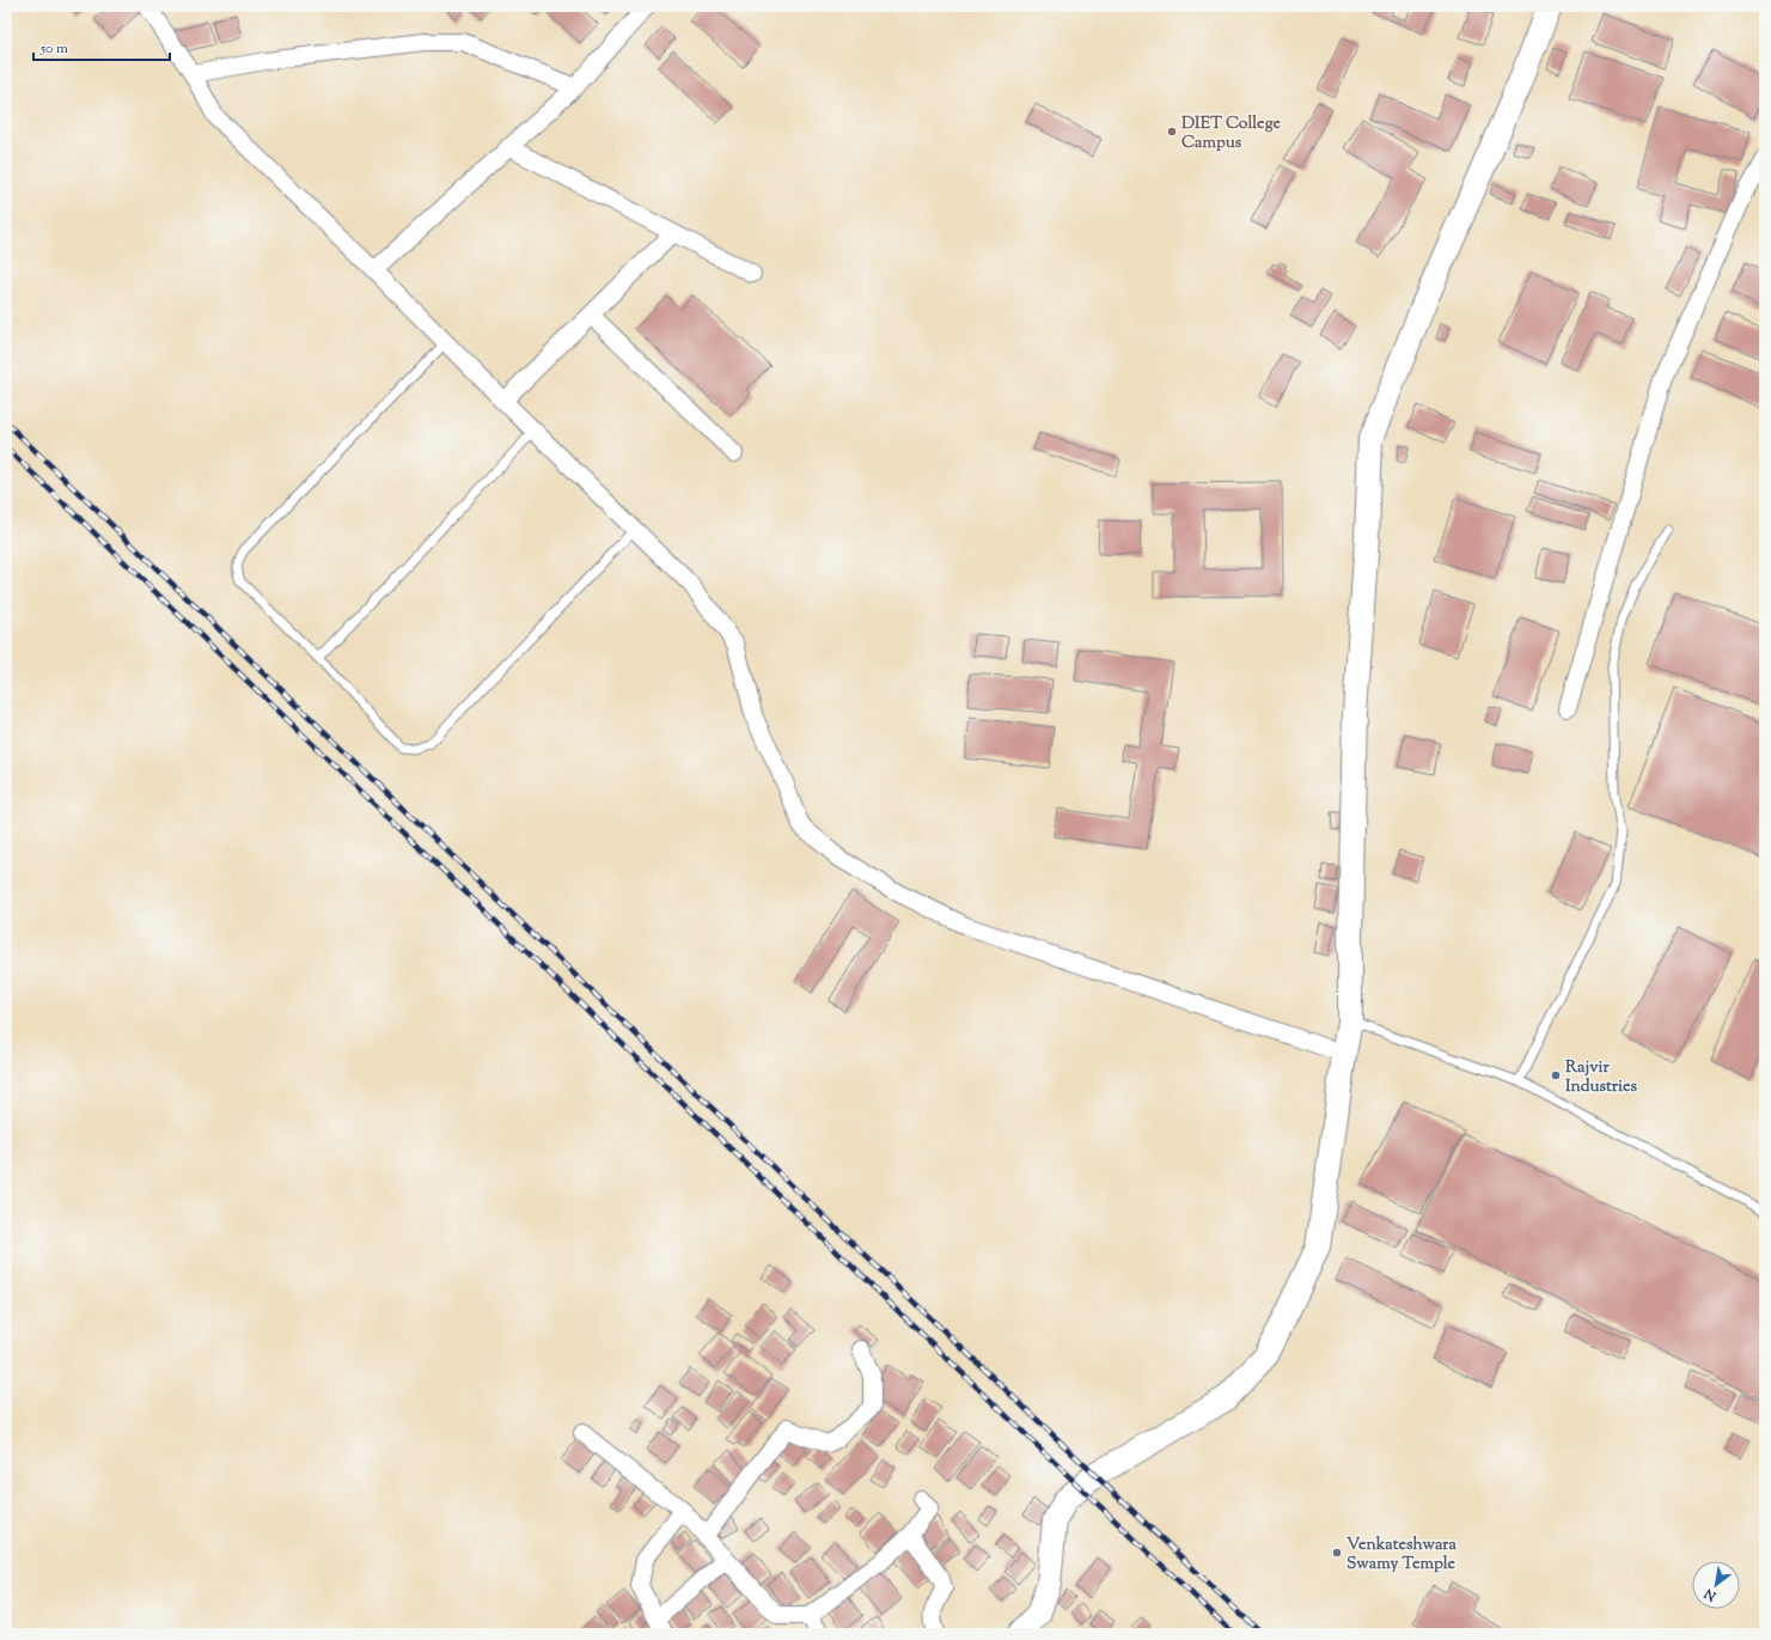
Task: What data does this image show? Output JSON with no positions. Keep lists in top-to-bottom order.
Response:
{
  "places": ["DIET College Campus", "Rajvir Industries", "Venkateshwara Swamy Temple"],
  "scale_bar": "50 m",
  "north": "bottom left"
}
